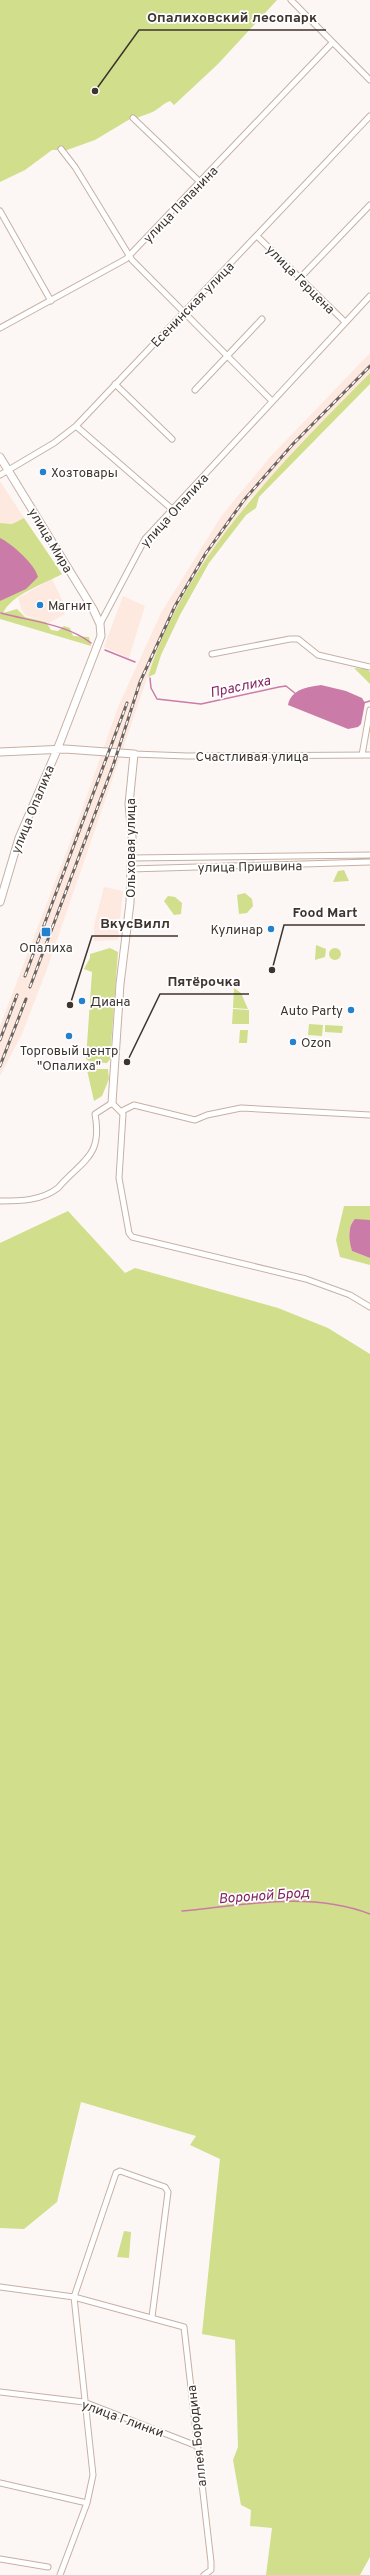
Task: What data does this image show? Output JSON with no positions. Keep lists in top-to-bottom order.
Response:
{
  "streets": {
    "street": [
      "улица Папанина",
      "улица Герцена",
      "Есенинская улица",
      "улица Опалиха",
      "улица Мира",
      "Счастливая улица",
      "Ольховая улица",
      "улица Пришвина",
      "улица Глинки",
      "аллея Бородина"
    ]
  },
  "crossings": [
    ["улица Герцена", "Есенинская улица"],
    ["улица Герцена", "улица Опалиха"],
    ["Есенинская улица", "улица Мира"],
    ["улица Опалиха", "улица Мира"],
    ["Счастливая улица", "Ольховая улица"],
    ["Ольховая улица", "улица Пришвина"],
    ["улица Глинки", "аллея Бородина"]
  ],
  "water": ["Праслиха", "Вороной Брод"],
  "places": {
    "other": [
      "Опалиховский лесопарк",
      "Хозтовары",
      "Магнит",
      "Кулинар",
      "Food Mart",
      "Диана",
      "ВкусВилл",
      "Auto Party",
      "Торговый центр \"Опалиха\"",
      "Ozon",
      "Пятёрочка"
    ],
    "transit": ["Опалиха"]
  }
}
